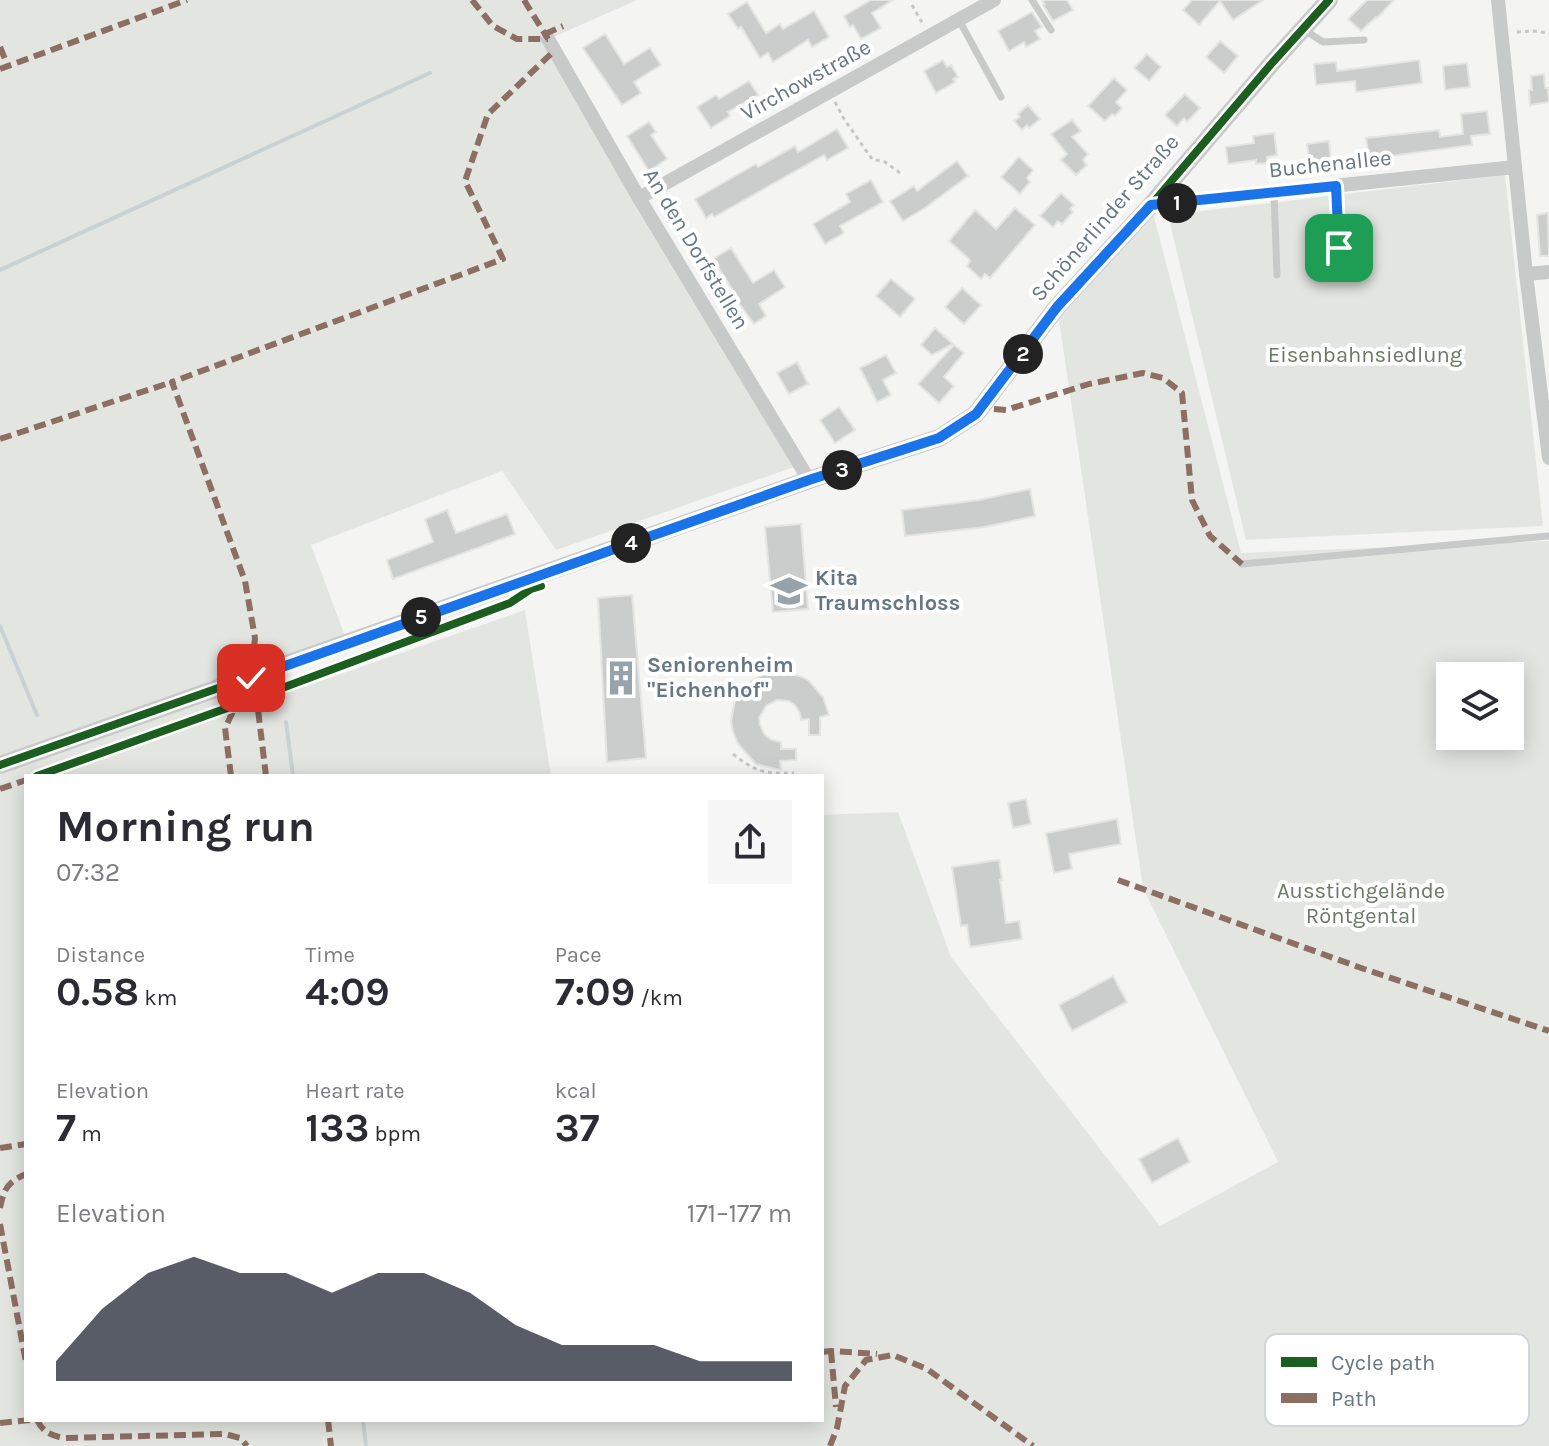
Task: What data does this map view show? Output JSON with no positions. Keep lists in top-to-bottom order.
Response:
{
  "streets": {
    "street": [
      "Virchowstraße",
      "Buchenallee",
      "Schönerlinder Straße",
      "An den Dorfstellen"
    ]
  },
  "crossings": [
    ["Virchowstraße", "An den Dorfstellen"],
    ["Buchenallee", "Schönerlinder Straße"],
    ["Schönerlinder Straße", "An den Dorfstellen"]
  ],
  "parks": ["Eisenbahnsiedlung", "Ausstichgelände Röntgental"],
  "places": {
    "school or university": ["Kita Traumschloss"],
    "building": ["Seniorenheim \"Eichenhof\""]
  },
  "legend": ["Cycle path", "Path"],
  "page": {
    "pins": [
      "1",
      "2",
      "3",
      "4",
      "5"
    ],
    "heading": ["Morning run", "07:32"],
    "stats": [
      ["Distance", "0.58 km"],
      ["Time", "4:09"],
      ["Pace", "7:09 /km"],
      ["Elevation", "7 m"],
      ["Heart rate", "133 bpm"],
      ["kcal", "37"]
    ],
    "chart": ["Elevation", "171–177 m"]
  }
}
